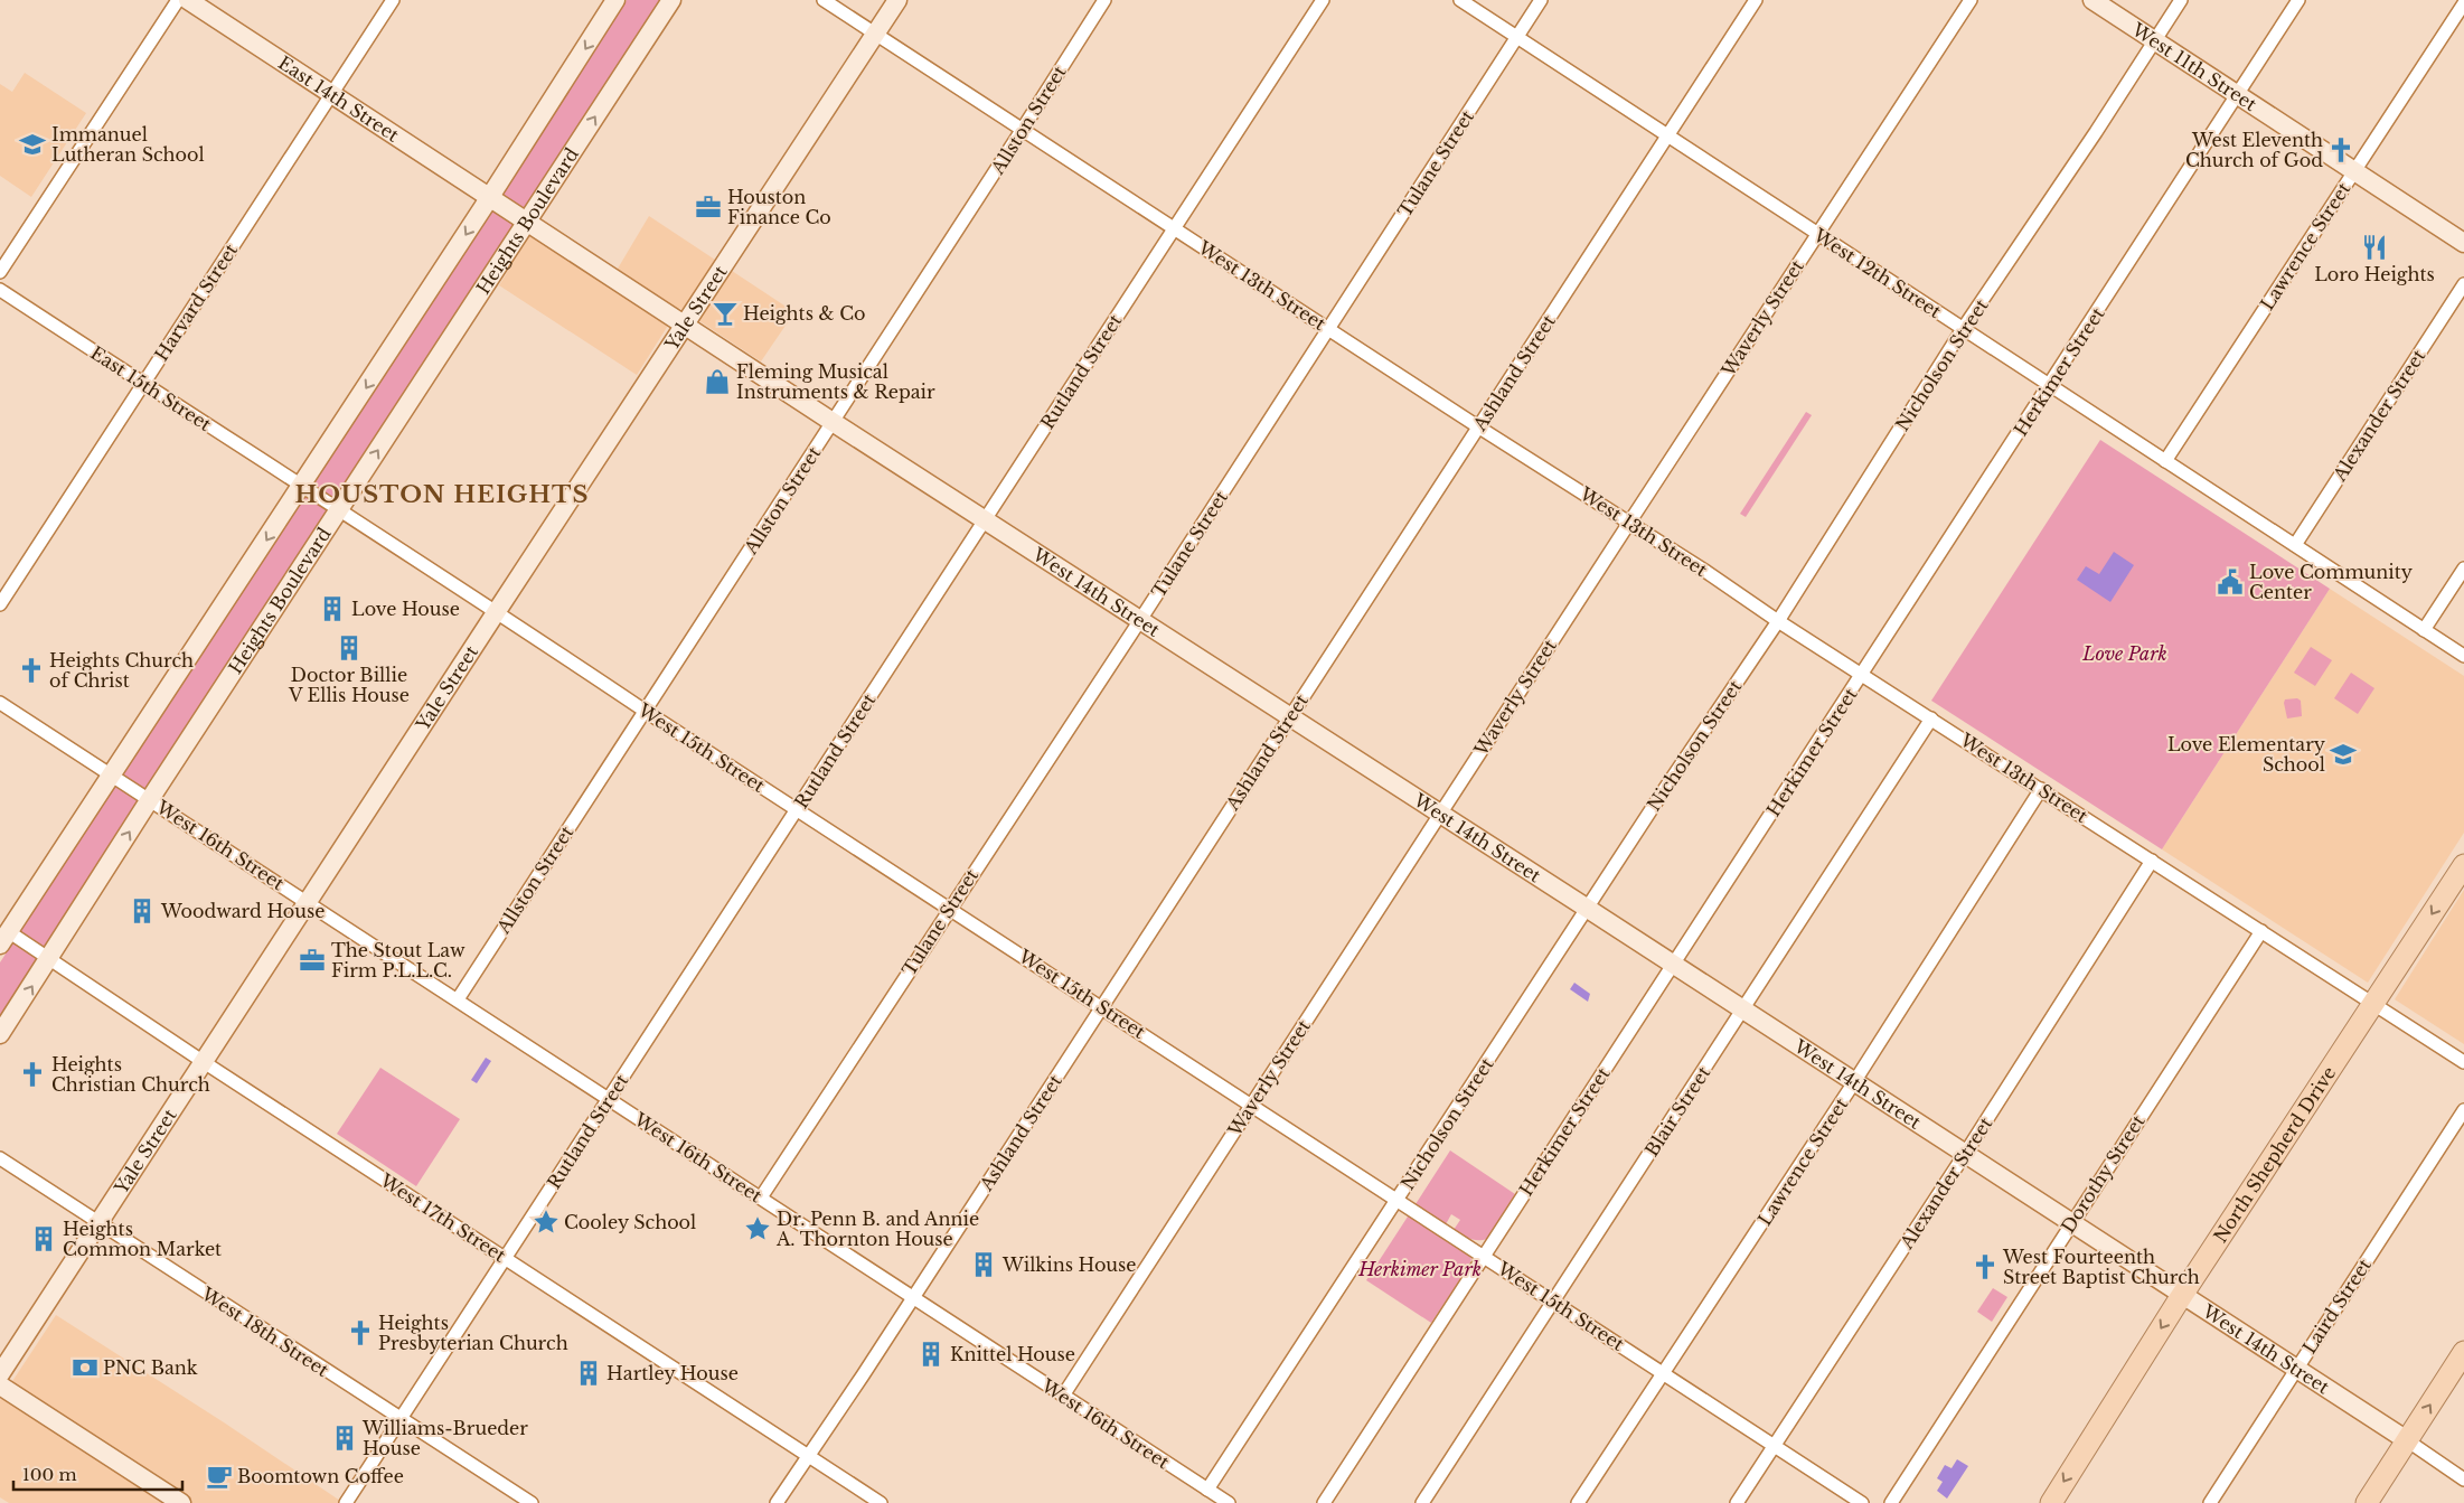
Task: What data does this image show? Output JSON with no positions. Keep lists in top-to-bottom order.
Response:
{
  "streets": {
    "main road": [
      "West 11th Street",
      "East 14th Street",
      "Heights Boulevard",
      "Yale Street",
      "West 14th Street",
      "North Shepherd Drive"
    ],
    "street": [
      "Allston Street",
      "Tulane Street",
      "Lawrence Street",
      "West 12th Street",
      "West 13th Street",
      "Harvard Street",
      "Waverly Street",
      "Nicholson Street",
      "Rutland Street",
      "Herkimer Street",
      "Ashland Street",
      "East 15th Street",
      "Alexander Street",
      "West 15th Street",
      "West 16th Street",
      "Blair Street",
      "Dorothy Street",
      "West 17th Street",
      "Laird Street",
      "West 18th Street"
    ]
  },
  "crossings": [
    ["West 11th Street", "Lawrence Street"],
    ["West 11th Street", "Nicholson Street"],
    ["West 11th Street", "Herkimer Street"],
    ["East 14th Street", "Harvard Street"],
    ["East 14th Street", "West 14th Street"],
    ["Allston Street", "West 13th Street"],
    ["Allston Street", "West 14th Street"],
    ["Allston Street", "West 15th Street"],
    ["Allston Street", "West 16th Street"],
    ["Tulane Street", "West 12th Street"],
    ["Tulane Street", "West 13th Street"],
    ["Tulane Street", "West 14th Street"],
    ["Tulane Street", "West 15th Street"],
    ["Tulane Street", "West 16th Street"],
    ["Heights Boulevard", "West 14th Street"],
    ["Heights Boulevard", "West 15th Street"],
    ["Heights Boulevard", "West 16th Street"],
    ["Heights Boulevard", "West 17th Street"],
    ["Lawrence Street", "West 12th Street"],
    ["Lawrence Street", "West 13th Street"],
    ["Lawrence Street", "West 14th Street"],
    ["Lawrence Street", "West 15th Street"],
    ["West 12th Street", "Waverly Street"],
    ["West 12th Street", "Nicholson Street"],
    ["West 12th Street", "Herkimer Street"],
    ["West 12th Street", "Ashland Street"],
    ["West 12th Street", "Alexander Street"],
    ["West 13th Street", "Yale Street"],
    ["West 13th Street", "Waverly Street"],
    ["West 13th Street", "Nicholson Street"],
    ["West 13th Street", "Rutland Street"],
    ["West 13th Street", "Herkimer Street"],
    ["West 13th Street", "Ashland Street"],
    ["West 13th Street", "Alexander Street"],
    ["West 13th Street", "Blair Street"],
    ["West 13th Street", "North Shepherd Drive"],
    ["West 13th Street", "Dorothy Street"],
    ["Harvard Street", "East 15th Street"],
    ["Yale Street", "West 14th Street"],
    ["Yale Street", "West 15th Street"],
    ["Yale Street", "West 16th Street"],
    ["Yale Street", "West 17th Street"],
    ["Yale Street", "West 18th Street"],
    ["Waverly Street", "West 14th Street"],
    ["Waverly Street", "West 15th Street"],
    ["Waverly Street", "West 16th Street"],
    ["Nicholson Street", "West 14th Street"],
    ["Nicholson Street", "West 15th Street"],
    ["Nicholson Street", "West 16th Street"],
    ["Rutland Street", "West 14th Street"],
    ["Rutland Street", "West 15th Street"],
    ["Rutland Street", "West 16th Street"],
    ["Rutland Street", "West 17th Street"],
    ["Rutland Street", "West 18th Street"],
    ["Herkimer Street", "West 14th Street"],
    ["Herkimer Street", "West 15th Street"],
    ["Ashland Street", "West 14th Street"],
    ["Ashland Street", "West 15th Street"],
    ["Ashland Street", "West 16th Street"],
    ["Ashland Street", "West 17th Street"],
    ["East 15th Street", "West 15th Street"],
    ["Alexander Street", "West 14th Street"],
    ["Alexander Street", "West 15th Street"],
    ["West 14th Street", "Blair Street"],
    ["West 14th Street", "North Shepherd Drive"],
    ["West 14th Street", "Dorothy Street"],
    ["West 14th Street", "Laird Street"],
    ["West 15th Street", "Blair Street"]
  ],
  "one_way": ["North Shepherd Drive"],
  "districts": ["HOUSTON HEIGHTS"],
  "parks": ["Love Park", "Herkimer Park"],
  "places": {
    "school or university": ["Immanuel Lutheran School", "Love Elementary School"],
    "church": [
      "West Eleventh Church of God",
      "Heights Church of Christ",
      "Heights Christian Church",
      "West Fourteenth Street Baptist Church",
      "Heights Presbyterian Church"
    ],
    "office": ["Houston Finance Co", "The Stout Law Firm P.L.L.C."],
    "restaurant": ["Loro Heights"],
    "bar": ["Heights & Co"],
    "shop": ["Fleming Musical Instruments & Repair"],
    "public building": ["Love Community Center"],
    "building": [
      "Love House",
      "Doctor Billie V Ellis House",
      "Woodward House",
      "Heights Common Market",
      "Wilkins House",
      "Knittel House",
      "Hartley House",
      "Williams-Brueder House"
    ],
    "place": ["Cooley School", "Dr. Penn B. and Annie A. Thornton House"],
    "bank": ["PNC Bank"],
    "cafe": ["Boomtown Coffee"]
  },
  "scale_bar": "100 m"
}
